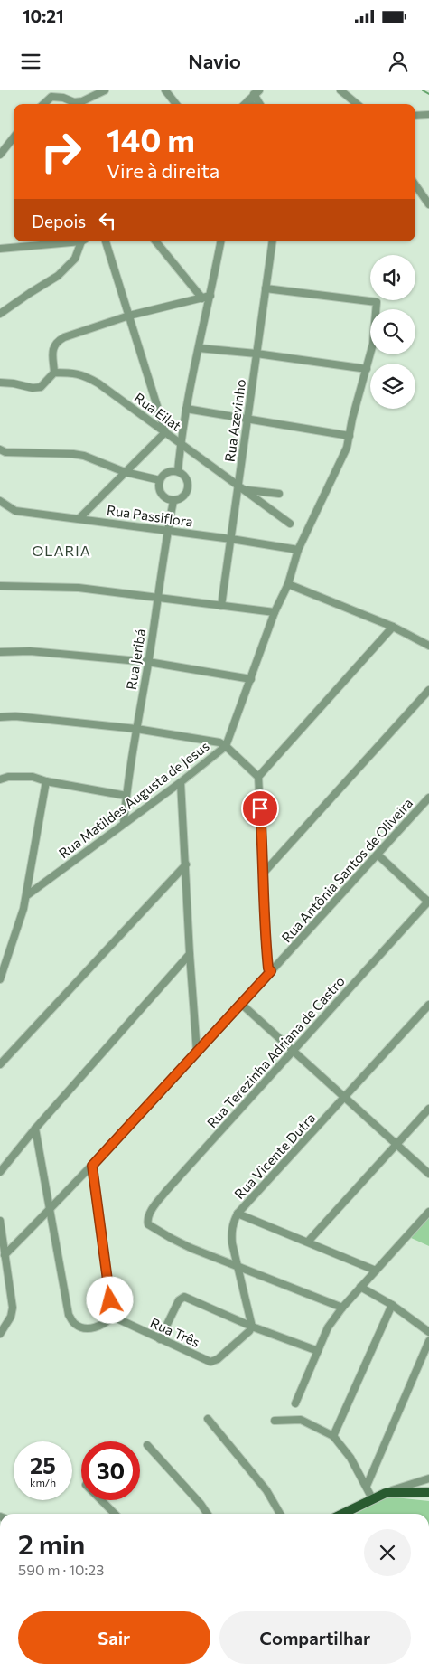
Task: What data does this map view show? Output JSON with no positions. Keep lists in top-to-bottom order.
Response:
{
  "streets": {
    "street": [
      "Rua Eilat",
      "Rua Azevinho",
      "Rua Passiflora",
      "Rua Jeribá",
      "Rua Matildes Augusta de Jesus",
      "Rua Antônia Santos de Oliveira",
      "Rua Terezinha Adriana de Castro",
      "Rua Vicente Dutra",
      "Rua Três"
    ]
  },
  "crossings": [
    ["Rua Eilat", "Rua Azevinho"],
    ["Rua Azevinho", "Rua Passiflora"],
    ["Rua Azevinho", "Rua Matildes Augusta de Jesus"],
    ["Rua Passiflora", "Rua Jeribá"],
    ["Rua Passiflora", "Rua Matildes Augusta de Jesus"],
    ["Rua Jeribá", "Rua Matildes Augusta de Jesus"]
  ],
  "districts": ["OLARIA"],
  "page": {
    "status": "10:21",
    "header": "Navio",
    "turn": ["140 m", "Vire à direita"],
    "then": "Depois",
    "speed": "25 km/h",
    "limit": "30",
    "heading": ["2 min", "590 m · 10:23"],
    "buttons": ["Sair", "Compartilhar"]
  }
}
